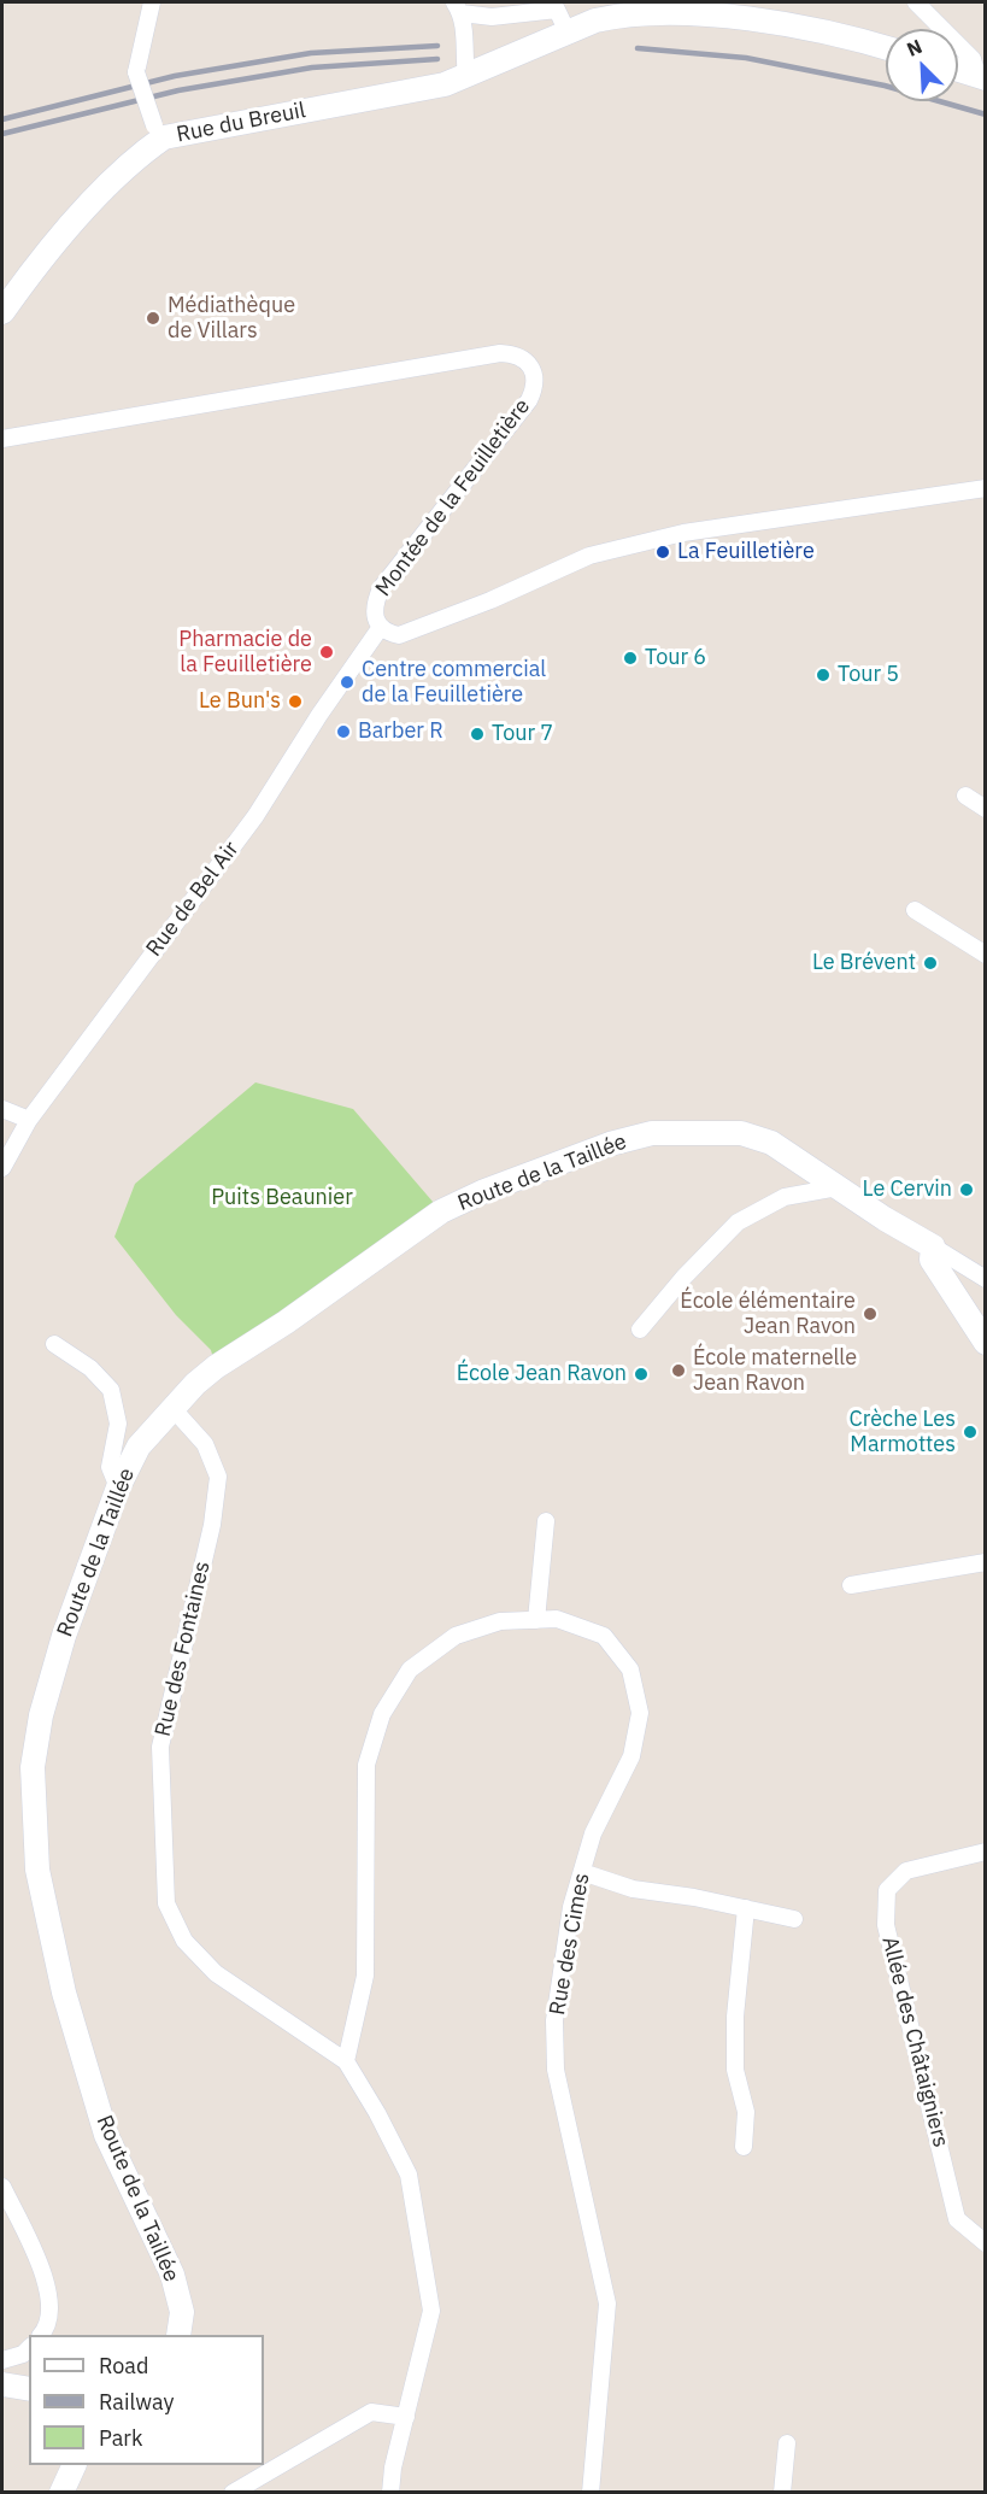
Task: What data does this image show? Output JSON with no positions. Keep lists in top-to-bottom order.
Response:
{
  "streets": {
    "street": [
      "Rue du Breuil",
      "Montée de la Feuilletière",
      "Rue de Bel Air",
      "Route de la Taillée",
      "Rue des Fontaines",
      "Rue des Cimes",
      "Allée des Châtaigniers"
    ]
  },
  "crossings": [
    ["Montée de la Feuilletière", "Rue de Bel Air"],
    ["Route de la Taillée", "Rue des Fontaines"],
    ["Rue des Fontaines", "Rue des Cimes"]
  ],
  "parks": ["Puits Beaunier"],
  "places": [
    "Médiathèque de Villars",
    "La Feuilletière",
    "Pharmacie de la Feuilletière",
    "Tour 6",
    "Tour 5",
    "Centre commercial de la Feuilletière",
    "Le Bun's",
    "Barber R",
    "Tour 7",
    "Le Brévent",
    "Le Cervin",
    "École élémentaire Jean Ravon",
    "École maternelle Jean Ravon",
    "École Jean Ravon",
    "Crèche Les Marmottes"
  ],
  "legend": ["Road", "Railway", "Park"],
  "north": "top left"
}
